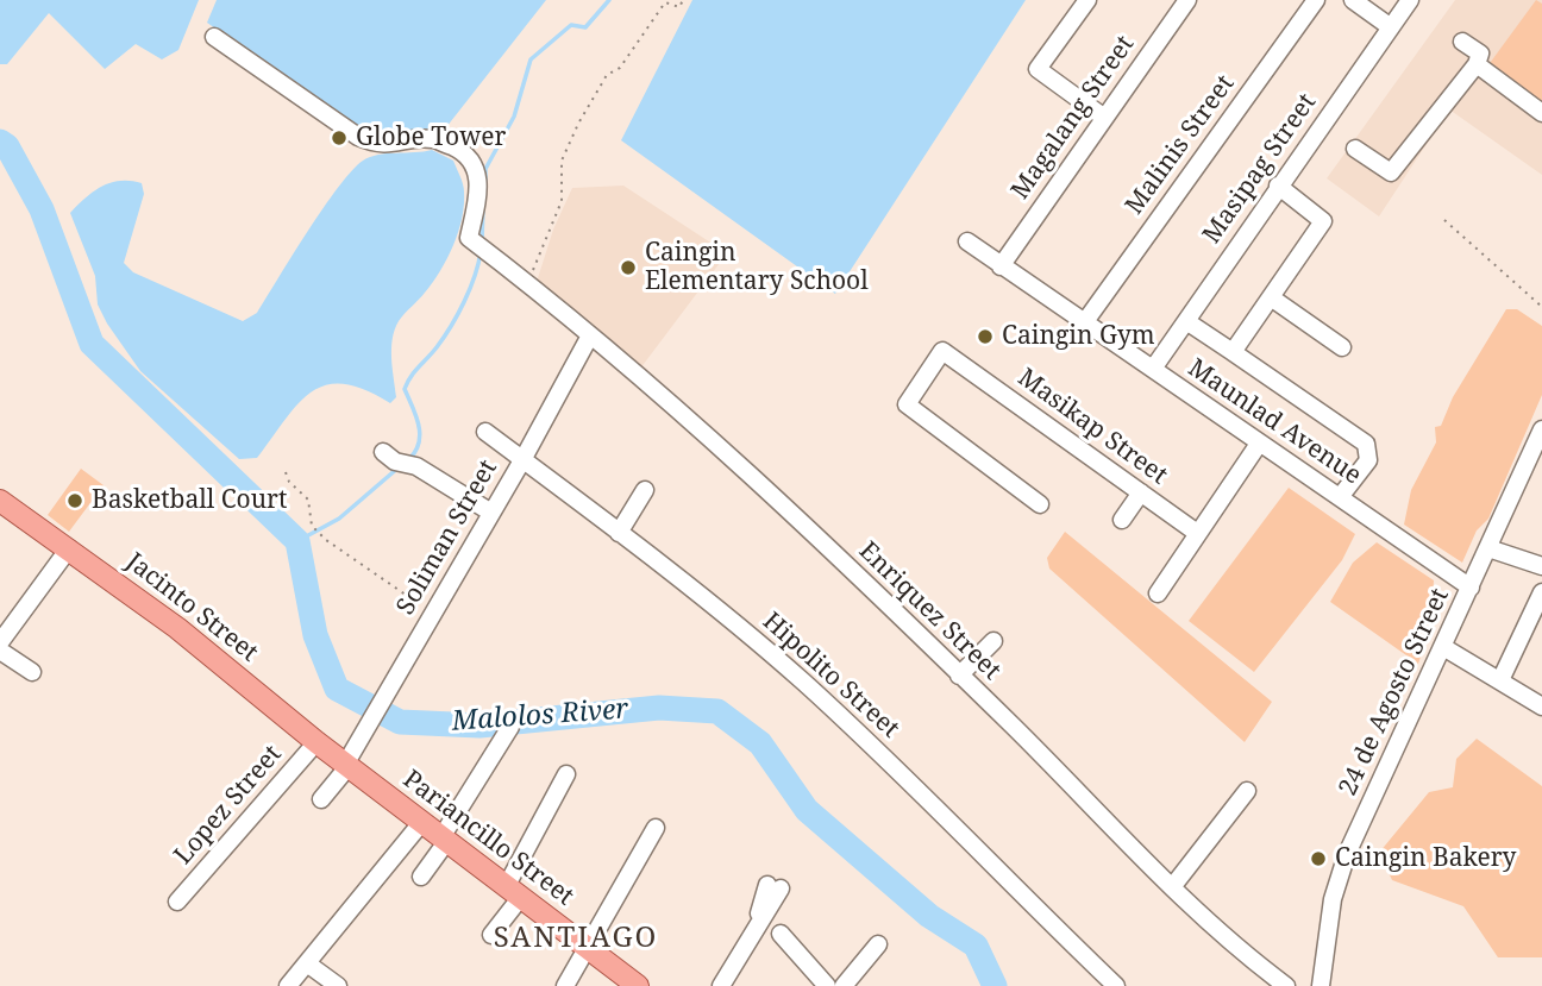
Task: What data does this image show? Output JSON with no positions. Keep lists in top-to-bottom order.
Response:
{
  "streets": {
    "main road": ["Jacinto Street", "Pariancillo Street"],
    "street": [
      "Magalang Street",
      "Malinis Street",
      "Masipag Street",
      "Maunlad Avenue",
      "Masikap Street",
      "Soliman Street",
      "Enriquez Street",
      "Hipolito Street",
      "24 de Agosto Street",
      "Lopez Street"
    ]
  },
  "crossings": [
    ["Magalang Street", "Maunlad Avenue"],
    ["Malinis Street", "Maunlad Avenue"],
    ["Masipag Street", "Maunlad Avenue"],
    ["Maunlad Avenue", "24 de Agosto Street"],
    ["Soliman Street", "Jacinto Street"],
    ["Soliman Street", "Enriquez Street"],
    ["Soliman Street", "Hipolito Street"],
    ["Soliman Street", "Pariancillo Street"],
    ["Jacinto Street", "Lopez Street"],
    ["Jacinto Street", "Pariancillo Street"]
  ],
  "districts": ["SANTIAGO"],
  "water": ["Malolos River"],
  "places": [
    "Globe Tower",
    "Caingin Elementary School",
    "Caingin Gym",
    "Basketball Court",
    "Caingin Bakery"
  ]
}
